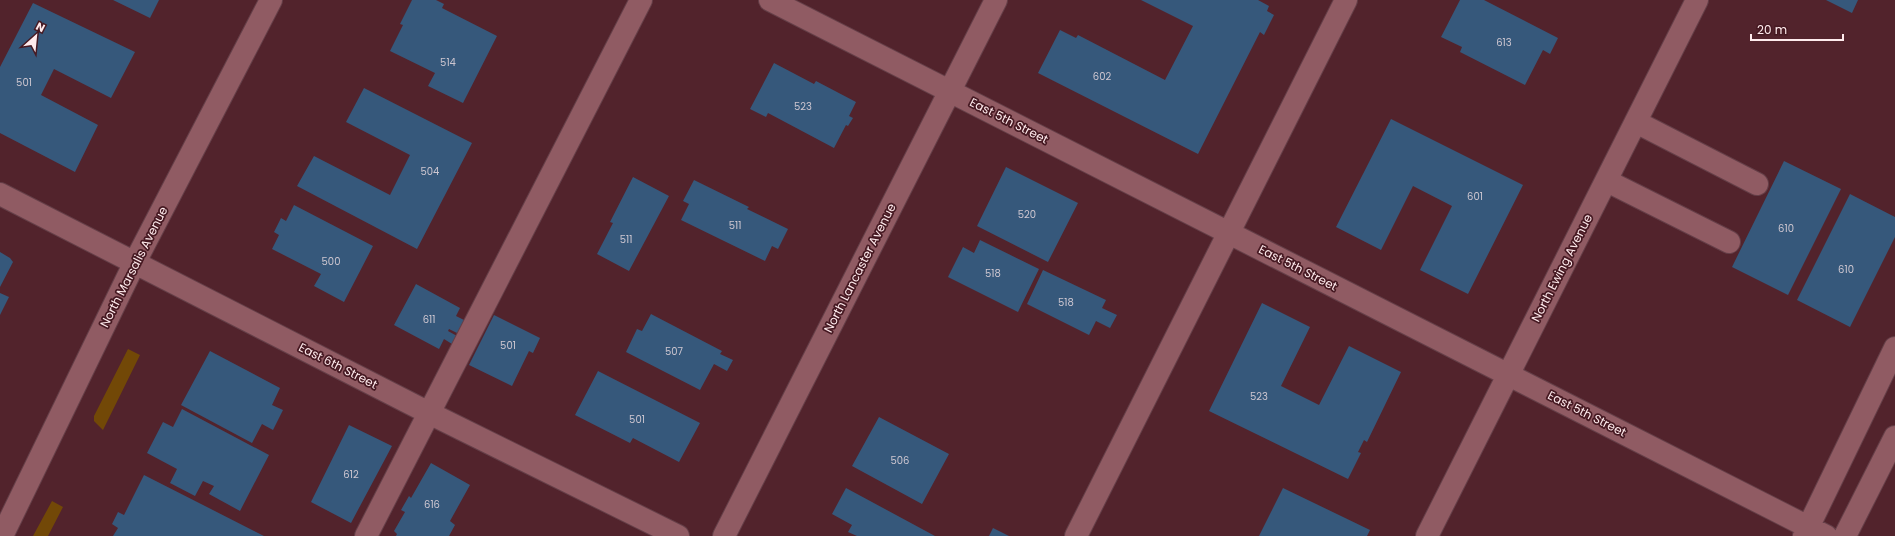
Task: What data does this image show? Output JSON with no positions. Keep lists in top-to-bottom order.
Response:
{
  "streets": {
    "street": [
      "East 5th Street",
      "North Marsalis Avenue",
      "North Lancaster Avenue",
      "North Ewing Avenue",
      "East 6th Street"
    ]
  },
  "crossings": [
    ["East 5th Street", "North Lancaster Avenue"],
    ["East 5th Street", "North Ewing Avenue"],
    ["North Marsalis Avenue", "East 6th Street"]
  ],
  "house_numbers": [
    "613",
    "514",
    "602",
    "501",
    "523",
    "504",
    "601",
    "520",
    "511",
    "610",
    "511",
    "500",
    "610",
    "518",
    "518",
    "611",
    "501",
    "507",
    "523",
    "501",
    "506",
    "612",
    "616"
  ],
  "scale_bar": "20 m",
  "north": "top right"
}
